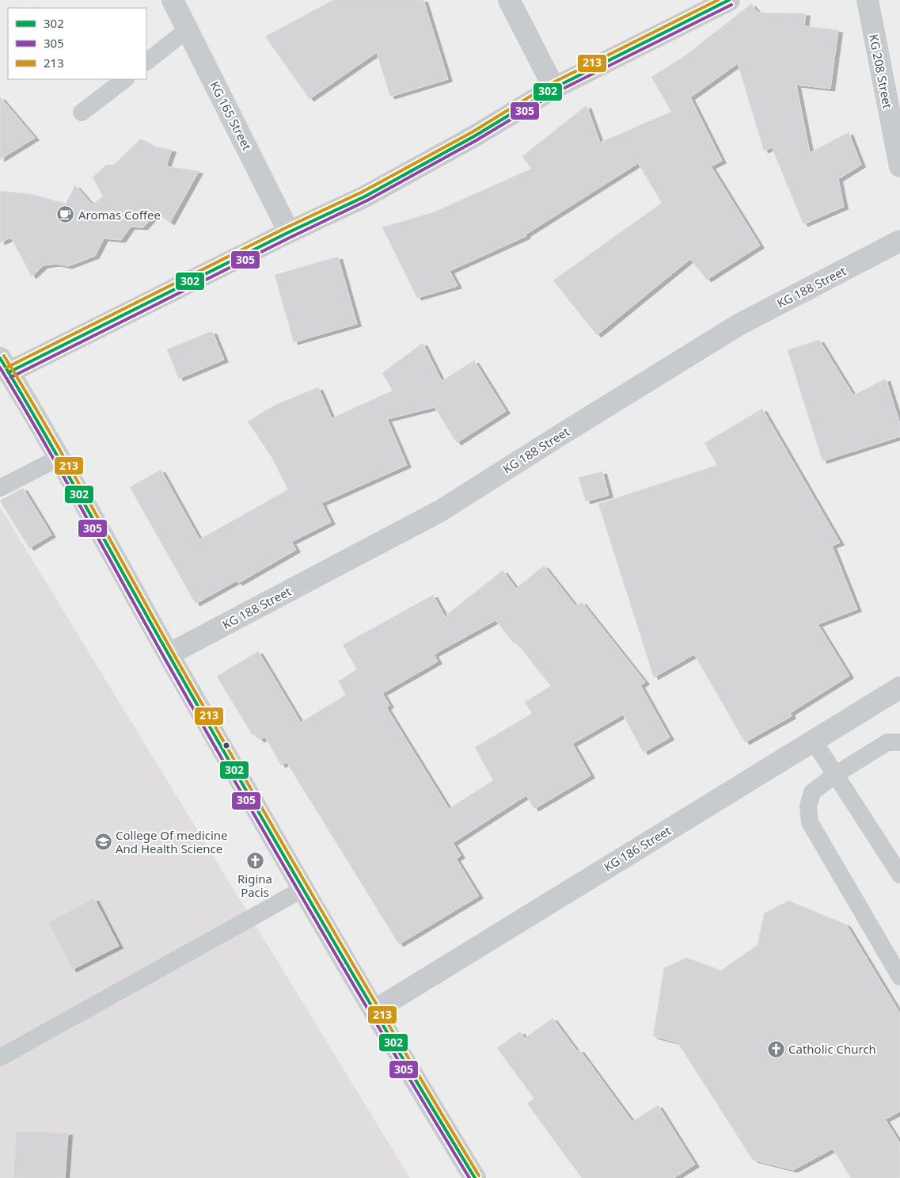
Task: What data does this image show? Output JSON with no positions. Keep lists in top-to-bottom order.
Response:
{
  "streets": {
    "street": [
      "KG 208 Street",
      "KG 165 Street",
      "KG 188 Street",
      "KG 186 Street"
    ]
  },
  "places": {
    "cafe": ["Aromas Coffee"],
    "school or university": ["College Of medicine And Health Science"],
    "church": ["Rigina Pacis", "Catholic Church"]
  },
  "lines": ["transit line 302", "transit line 213", "transit line 305"],
  "legend": ["302", "305", "213"]
}
